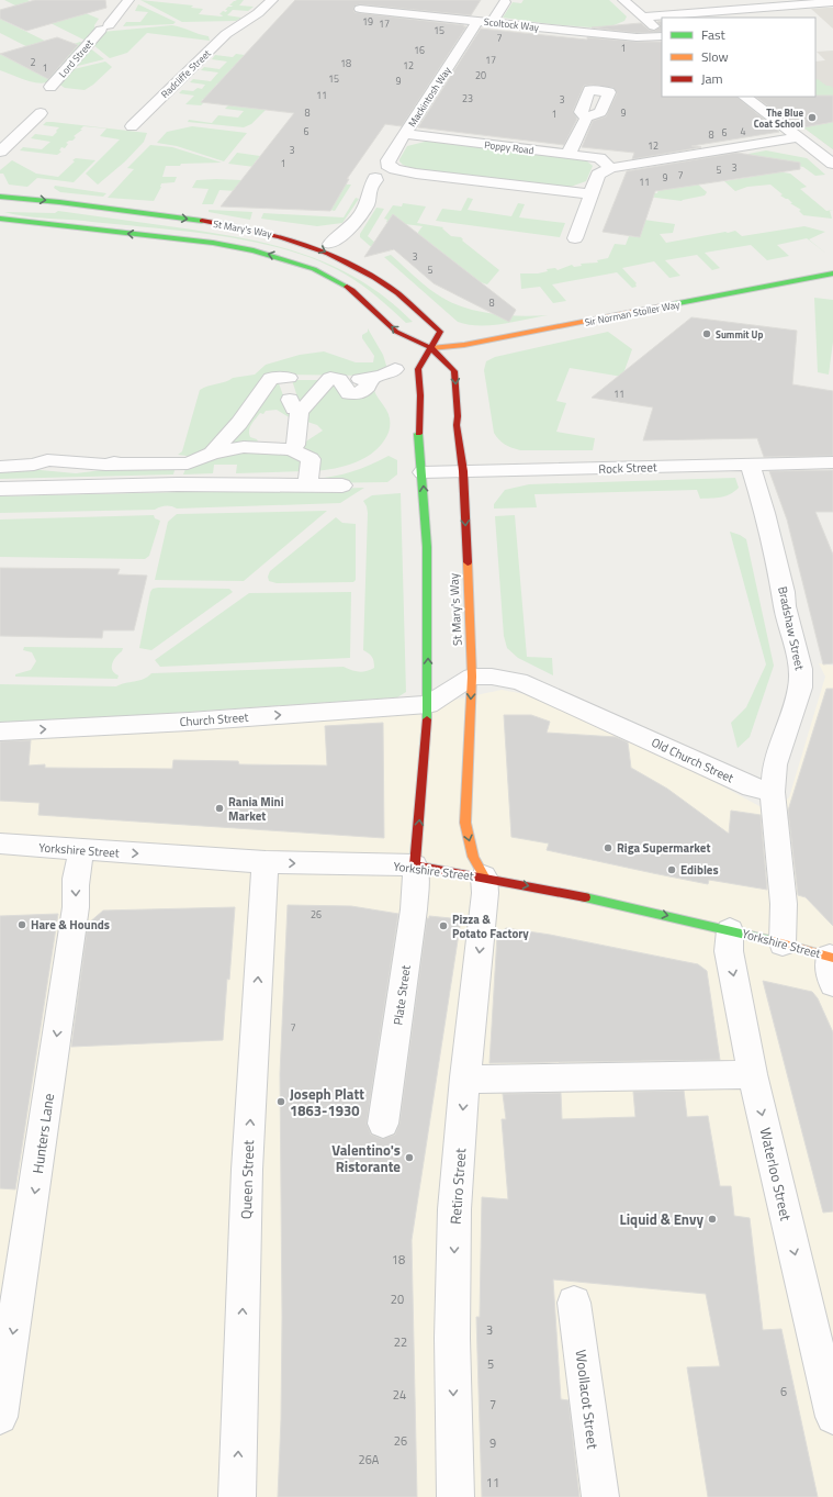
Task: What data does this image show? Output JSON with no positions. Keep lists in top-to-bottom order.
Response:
{
  "streets": {
    "main road": ["St Mary's Way", "Sir Norman Stoller Way", "Yorkshire Street"],
    "street": [
      "Scoltock Way",
      "Lord Street",
      "Radcliffe Street",
      "Mackintosh Way",
      "Poppy Road",
      "Rock Street",
      "Bradshaw Street",
      "Church Street",
      "Old Church Street",
      "Plate Street",
      "Hunters Lane",
      "Waterloo Street",
      "Queen Street",
      "Retiro Street",
      "Woollacot Street"
    ]
  },
  "crossings": [
    ["Scoltock Way", "Mackintosh Way"],
    ["Mackintosh Way", "Poppy Road"],
    ["St Mary's Way", "Sir Norman Stoller Way"],
    ["St Mary's Way", "Rock Street"],
    ["St Mary's Way", "Church Street"],
    ["St Mary's Way", "Old Church Street"],
    ["St Mary's Way", "Yorkshire Street"],
    ["St Mary's Way", "Plate Street"],
    ["St Mary's Way", "Retiro Street"],
    ["Rock Street", "Bradshaw Street"],
    ["Bradshaw Street", "Old Church Street"],
    ["Yorkshire Street", "Plate Street"],
    ["Yorkshire Street", "Hunters Lane"],
    ["Yorkshire Street", "Waterloo Street"],
    ["Yorkshire Street", "Queen Street"],
    ["Yorkshire Street", "Retiro Street"]
  ],
  "one_way": [
    "Church Street",
    "Yorkshire Street",
    "Hunters Lane",
    "Waterloo Street",
    "Queen Street",
    "Retiro Street"
  ],
  "places": [
    "The Blue Coat School",
    "Summit Up",
    "Rania Mini Market",
    "Riga Supermarket",
    "Edibles",
    "Hare & Hounds",
    "Pizza & Potato Factory",
    "Joseph Platt 1863-1930",
    "Valentino's Ristorante",
    "Liquid & Envy"
  ],
  "house_numbers": [
    "19",
    "17",
    "15",
    "7",
    "1",
    "16",
    "17",
    "2",
    "18",
    "12",
    "1",
    "20",
    "15",
    "9",
    "11",
    "23",
    "3",
    "8",
    "9",
    "1",
    "6",
    "4",
    "6",
    "8",
    "12",
    "3",
    "1",
    "3",
    "5",
    "7",
    "9",
    "11",
    "3",
    "5",
    "8",
    "11",
    "26",
    "7",
    "18",
    "20",
    "3",
    "22",
    "5",
    "6",
    "24",
    "7",
    "26",
    "9",
    "26A",
    "11"
  ],
  "legend": ["Fast", "Slow", "Jam"]
}
